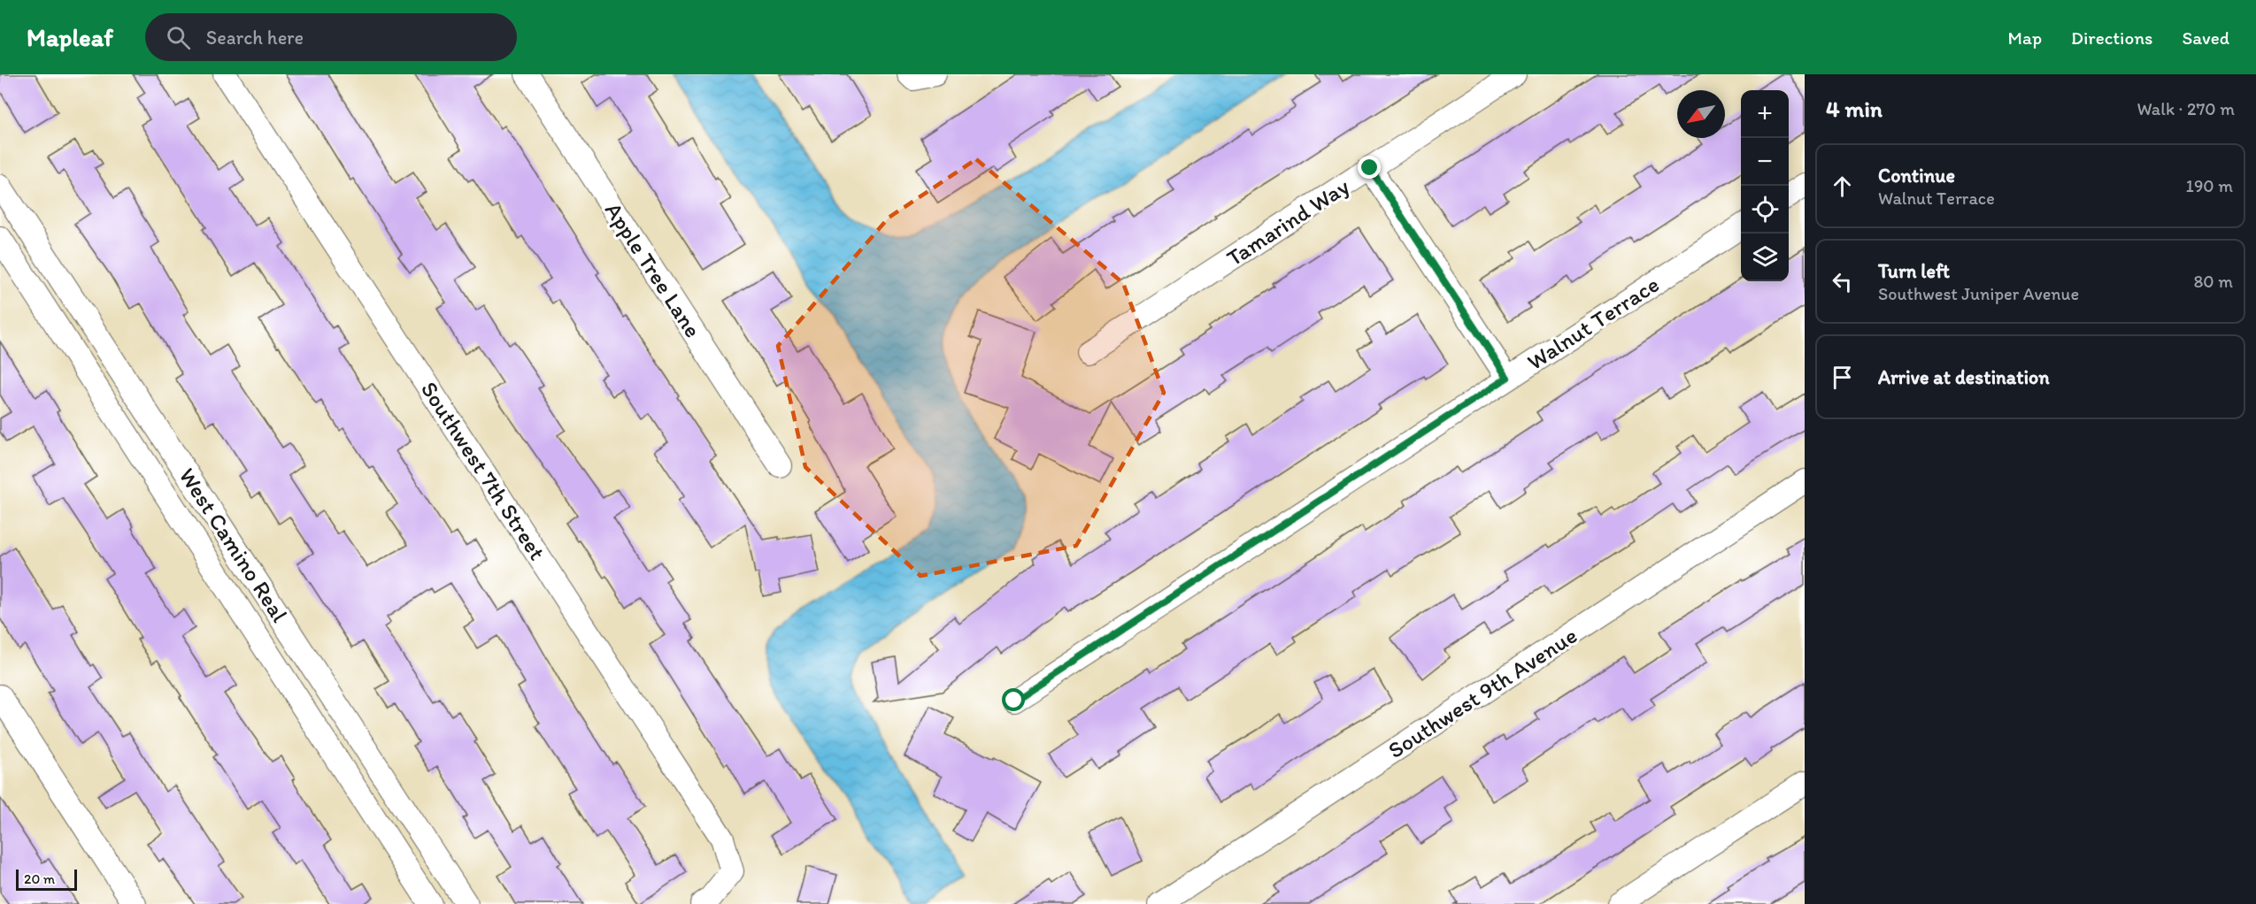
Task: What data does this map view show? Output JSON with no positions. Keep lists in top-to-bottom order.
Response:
{
  "streets": {
    "street": [
      "Tamarind Way",
      "Apple Tree Lane",
      "Walnut Terrace",
      "Southwest 7th Street",
      "West Camino Real",
      "Southwest 9th Avenue"
    ]
  },
  "scale_bar": "20 m",
  "north": "bottom left",
  "page": {
    "header": "Mapleaf",
    "search": "Search here",
    "nav": ["Map", "Directions", "Saved"],
    "heading": ["4 min", "Walk · 270 m"],
    "map_buttons": ["+", "−"],
    "list": [
      ["Continue", "Walnut Terrace", "190 m"],
      ["Turn left", "Southwest Juniper Avenue", "80 m"],
      "Arrive at destination"
    ],
    "scale": "20 m"
  }
}
